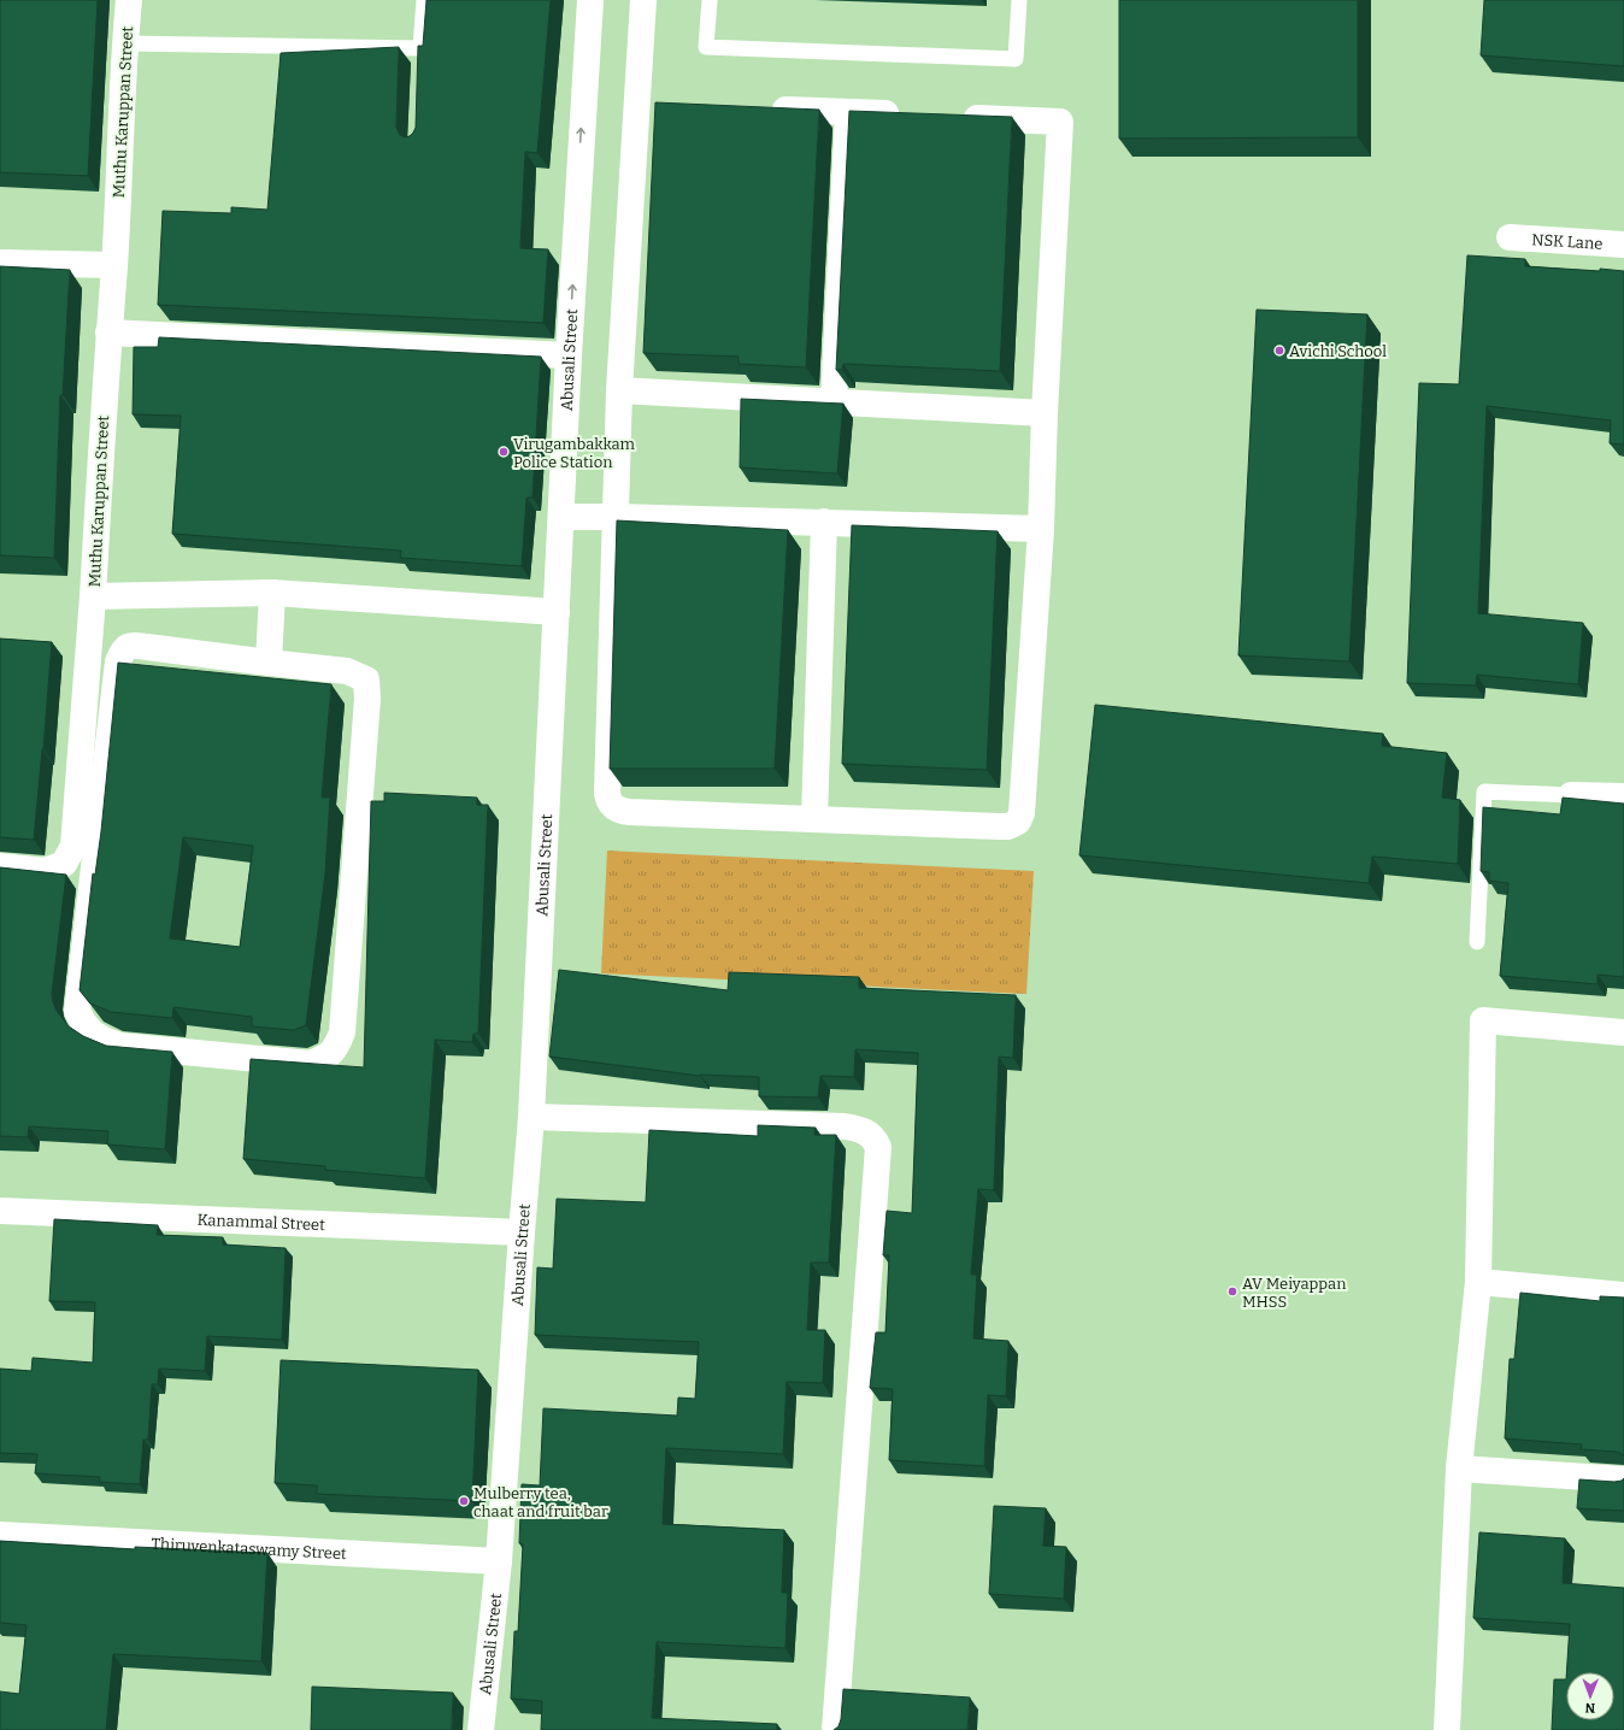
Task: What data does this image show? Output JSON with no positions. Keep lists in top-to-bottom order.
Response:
{
  "streets": {
    "street": [
      "Muthu Karuppan Street",
      "NSK Lane",
      "Abusali Street",
      "Kanammal Street",
      "Thiruvenkataswamy Street"
    ]
  },
  "crossings": [
    ["Muthu Karuppan Street", "Abusali Street"],
    ["Abusali Street", "Kanammal Street"],
    ["Abusali Street", "Thiruvenkataswamy Street"]
  ],
  "places": [
    "Avichi School",
    "Virugambakkam Police Station",
    "AV Meiyappan MHSS",
    "Mulberry tea, chaat and fruit bar"
  ],
  "north": "bottom"
}
